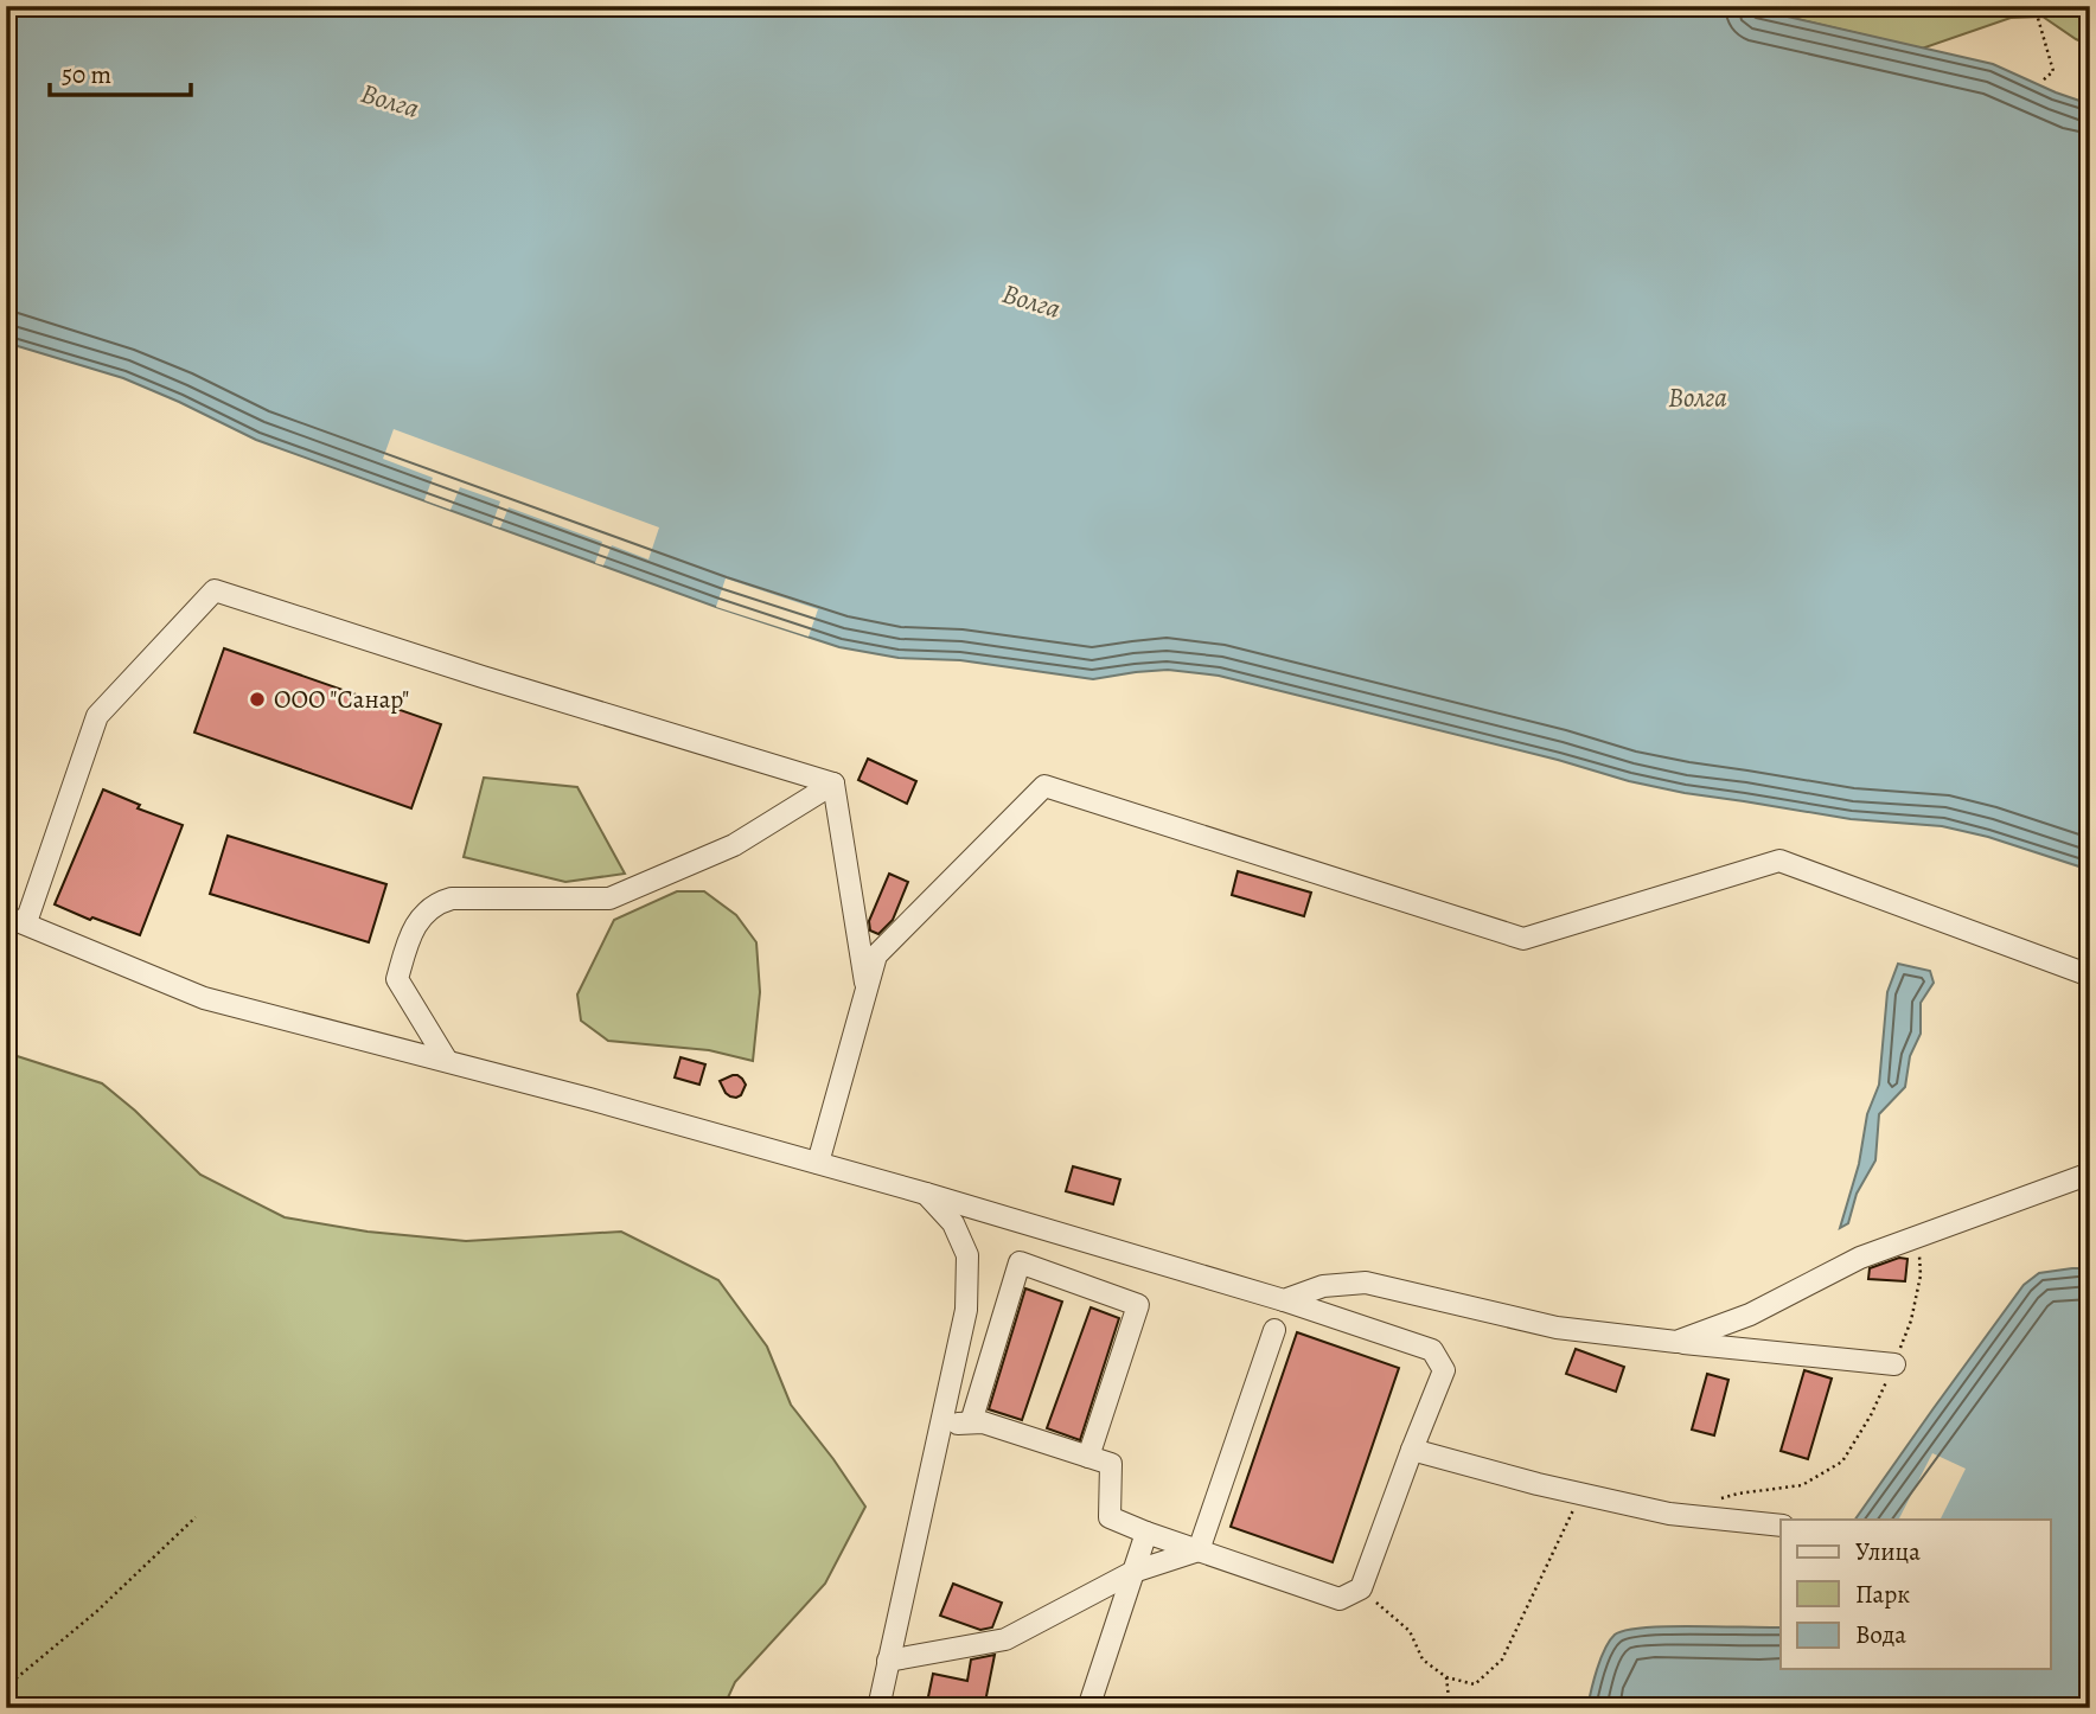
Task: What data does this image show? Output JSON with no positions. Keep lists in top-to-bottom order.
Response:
{
  "water": ["Волга"],
  "places": ["ООО \"Санар\""],
  "legend": ["Улица", "Парк", "Вода"],
  "scale_bar": "50 m"
}
